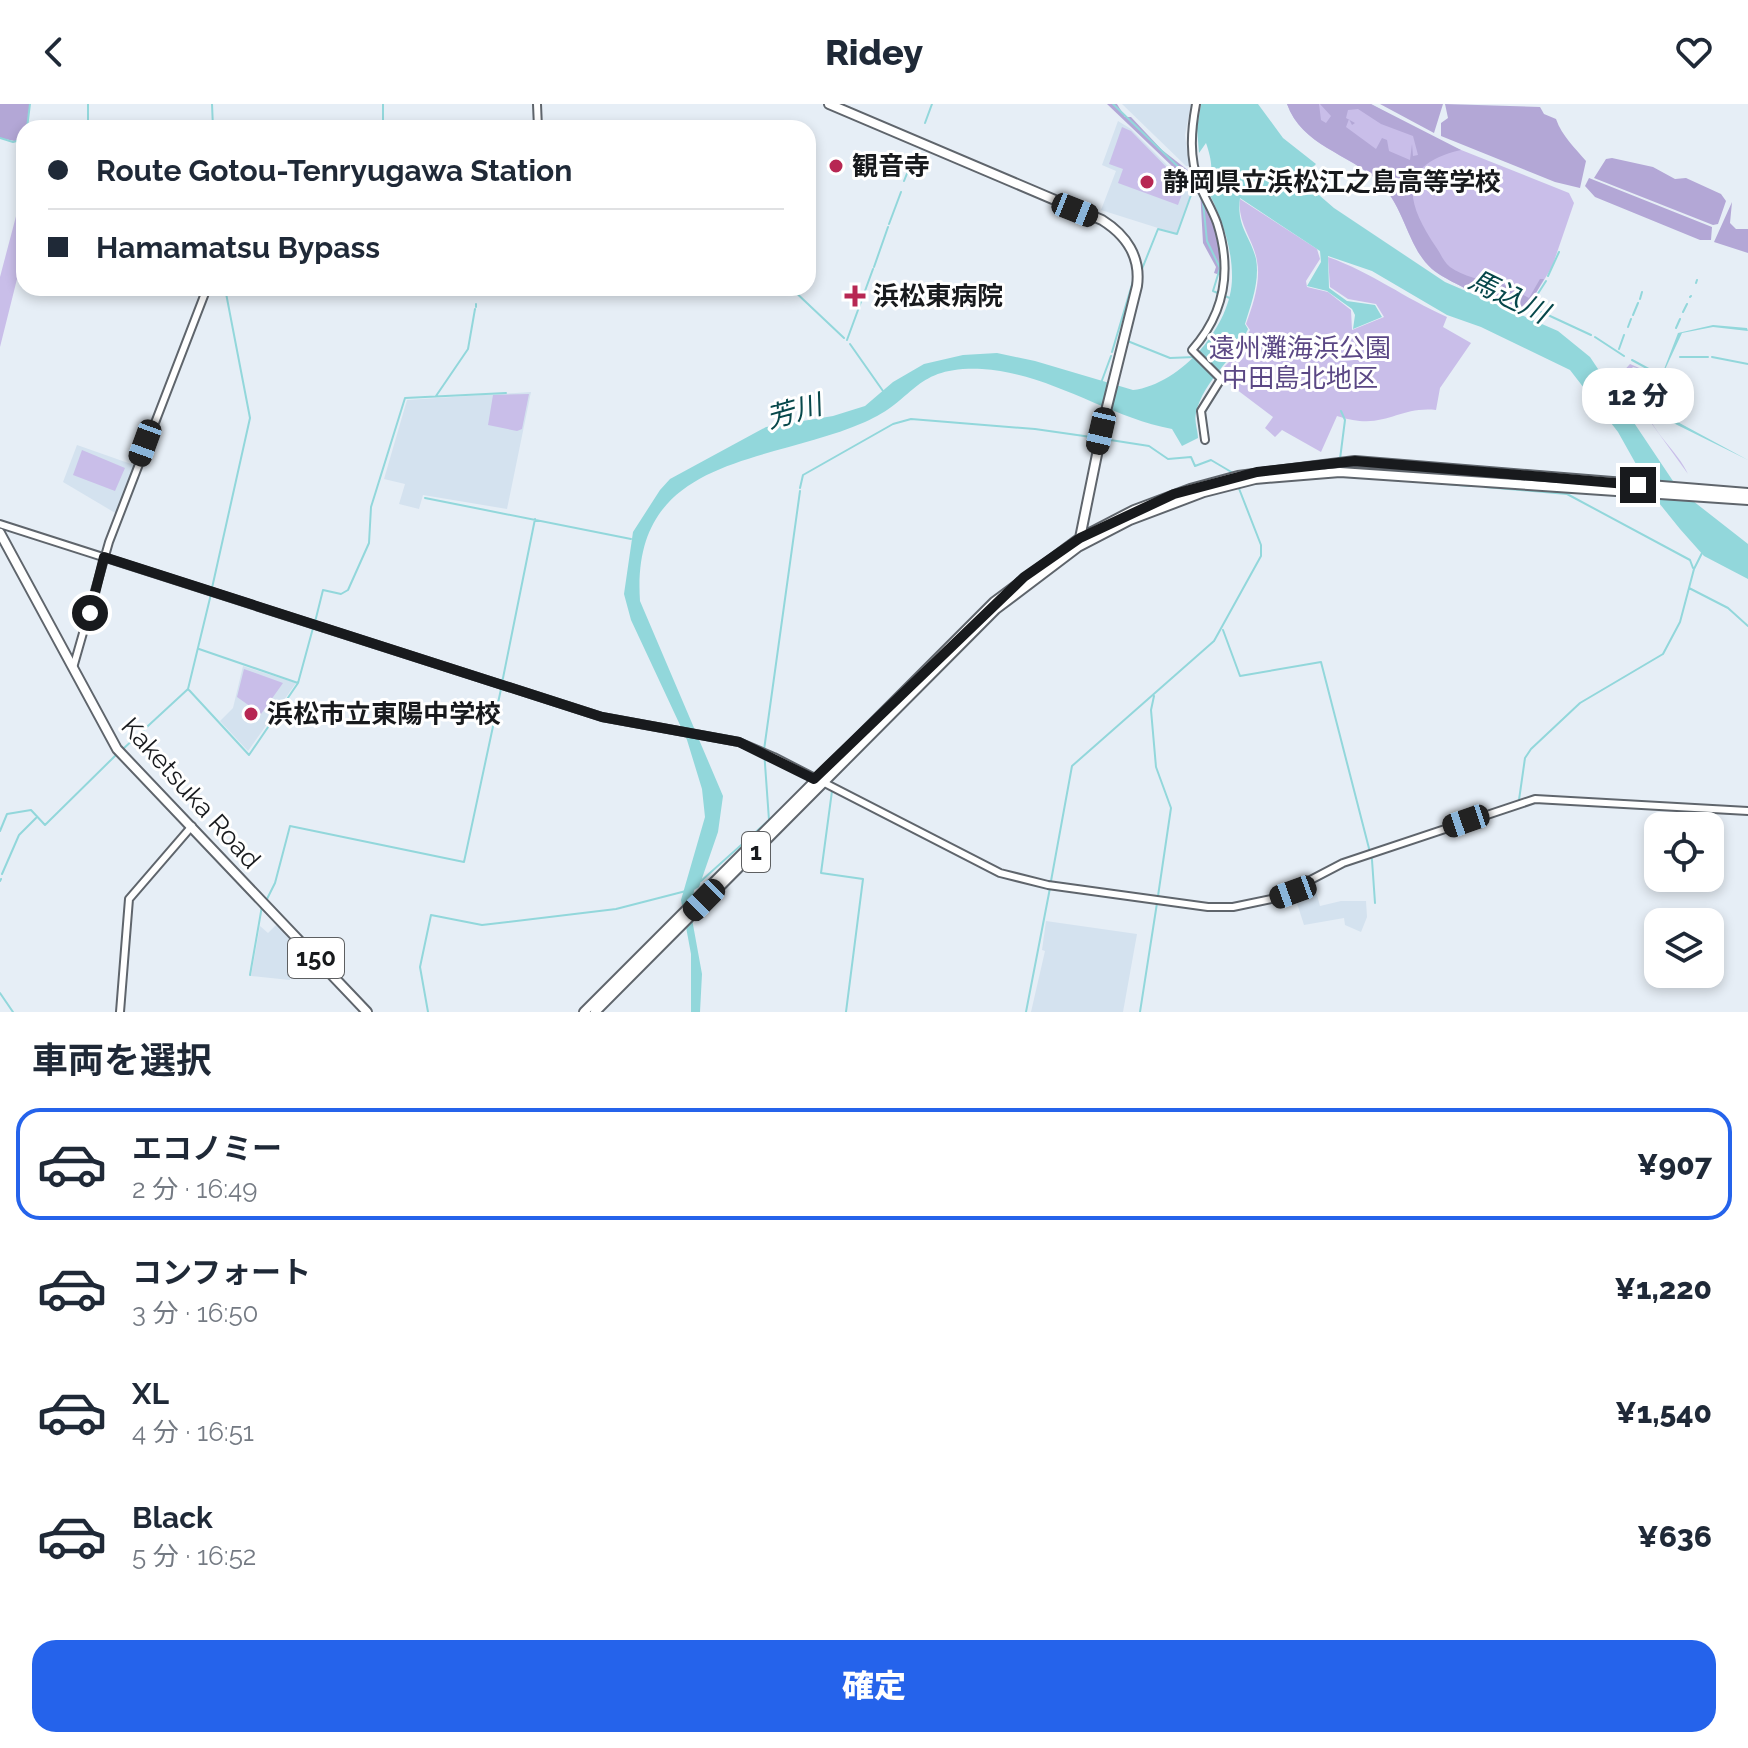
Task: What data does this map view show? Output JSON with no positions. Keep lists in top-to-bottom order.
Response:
{
  "streets": {
    "highway": ["Kaketsuka Road", "1", "150"]
  },
  "water": ["馬込川", "芳川"],
  "parks": ["遠州灘海浜公園 中田島北地区"],
  "places": {
    "other": ["観音寺", "静岡県立浜松江之島高等学校", "浜松市立東陽中学校"],
    "health": ["浜松東病院"]
  },
  "page": {
    "header": "Ridey",
    "banner": ["Route Gotou-Tenryugawa Station", "Hamamatsu Bypass"],
    "bubble": "12 分",
    "heading": "車両を選択",
    "list": [
      {
        "name": "エコノミー",
        "note": "2 分 · 16:49",
        "value": "¥907"
      },
      {
        "name": "コンフォート",
        "note": "3 分 · 16:50",
        "value": "¥1,220"
      },
      {
        "name": "XL",
        "note": "4 分 · 16:51",
        "value": "¥1,540"
      },
      {
        "name": "Black",
        "note": "5 分 · 16:52",
        "value": "¥636"
      }
    ],
    "buttons": "確定"
  }
}
